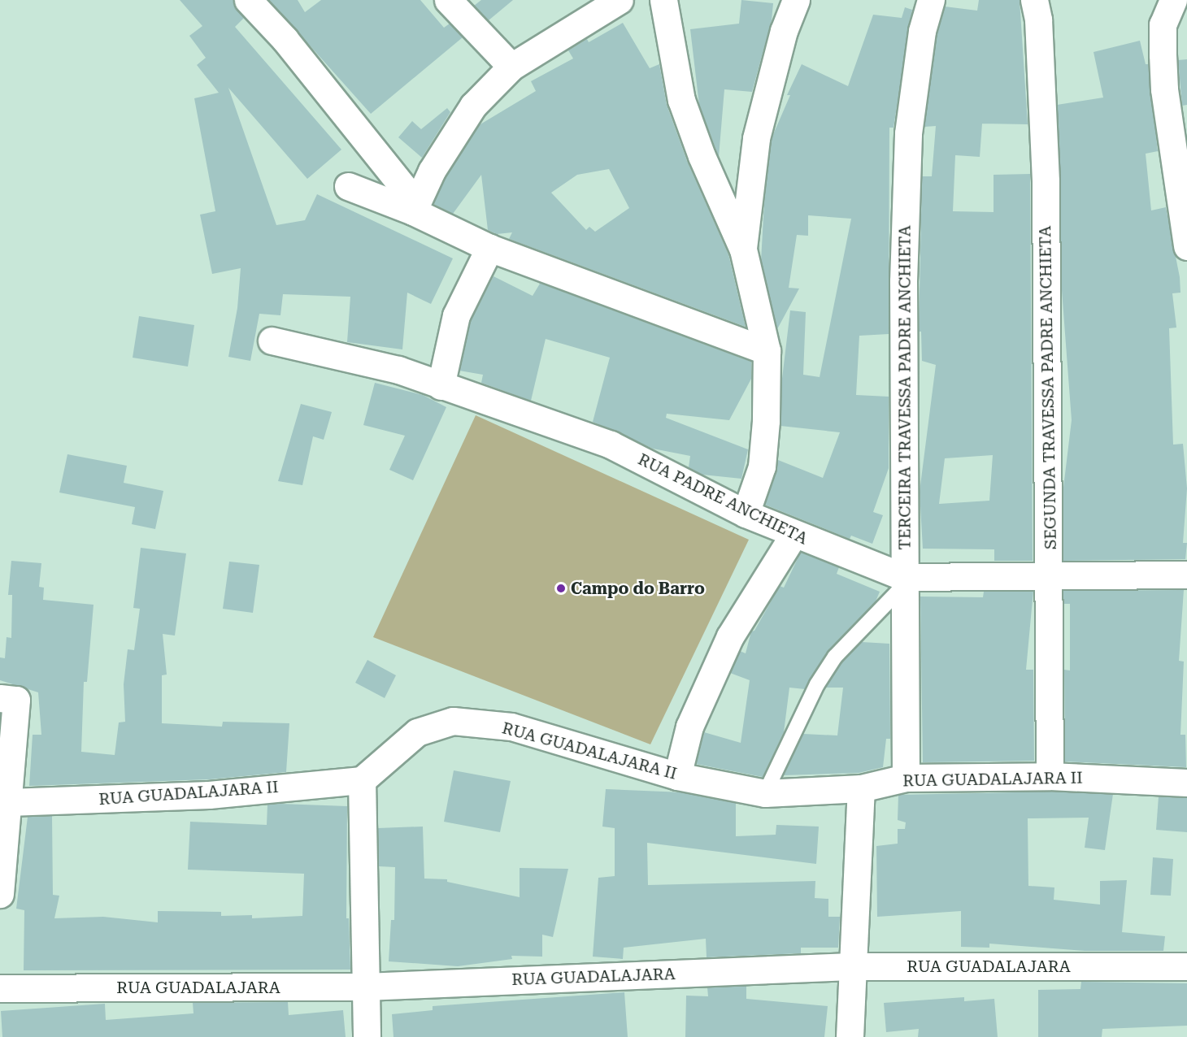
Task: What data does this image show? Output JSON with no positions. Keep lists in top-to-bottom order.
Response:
{
  "streets": {
    "street": [
      "TERCEIRA TRAVESSA PADRE ANCHIETA",
      "SEGUNDA TRAVESSA PADRE ANCHIETA",
      "RUA PADRE ANCHIETA",
      "RUA GUADALAJARA II",
      "RUA GUADALAJARA"
    ]
  },
  "crossings": [
    ["TERCEIRA TRAVESSA PADRE ANCHIETA", "RUA PADRE ANCHIETA"],
    ["TERCEIRA TRAVESSA PADRE ANCHIETA", "RUA GUADALAJARA II"],
    ["SEGUNDA TRAVESSA PADRE ANCHIETA", "RUA PADRE ANCHIETA"],
    ["SEGUNDA TRAVESSA PADRE ANCHIETA", "RUA GUADALAJARA II"]
  ],
  "places": ["Campo do Barro"]
}
